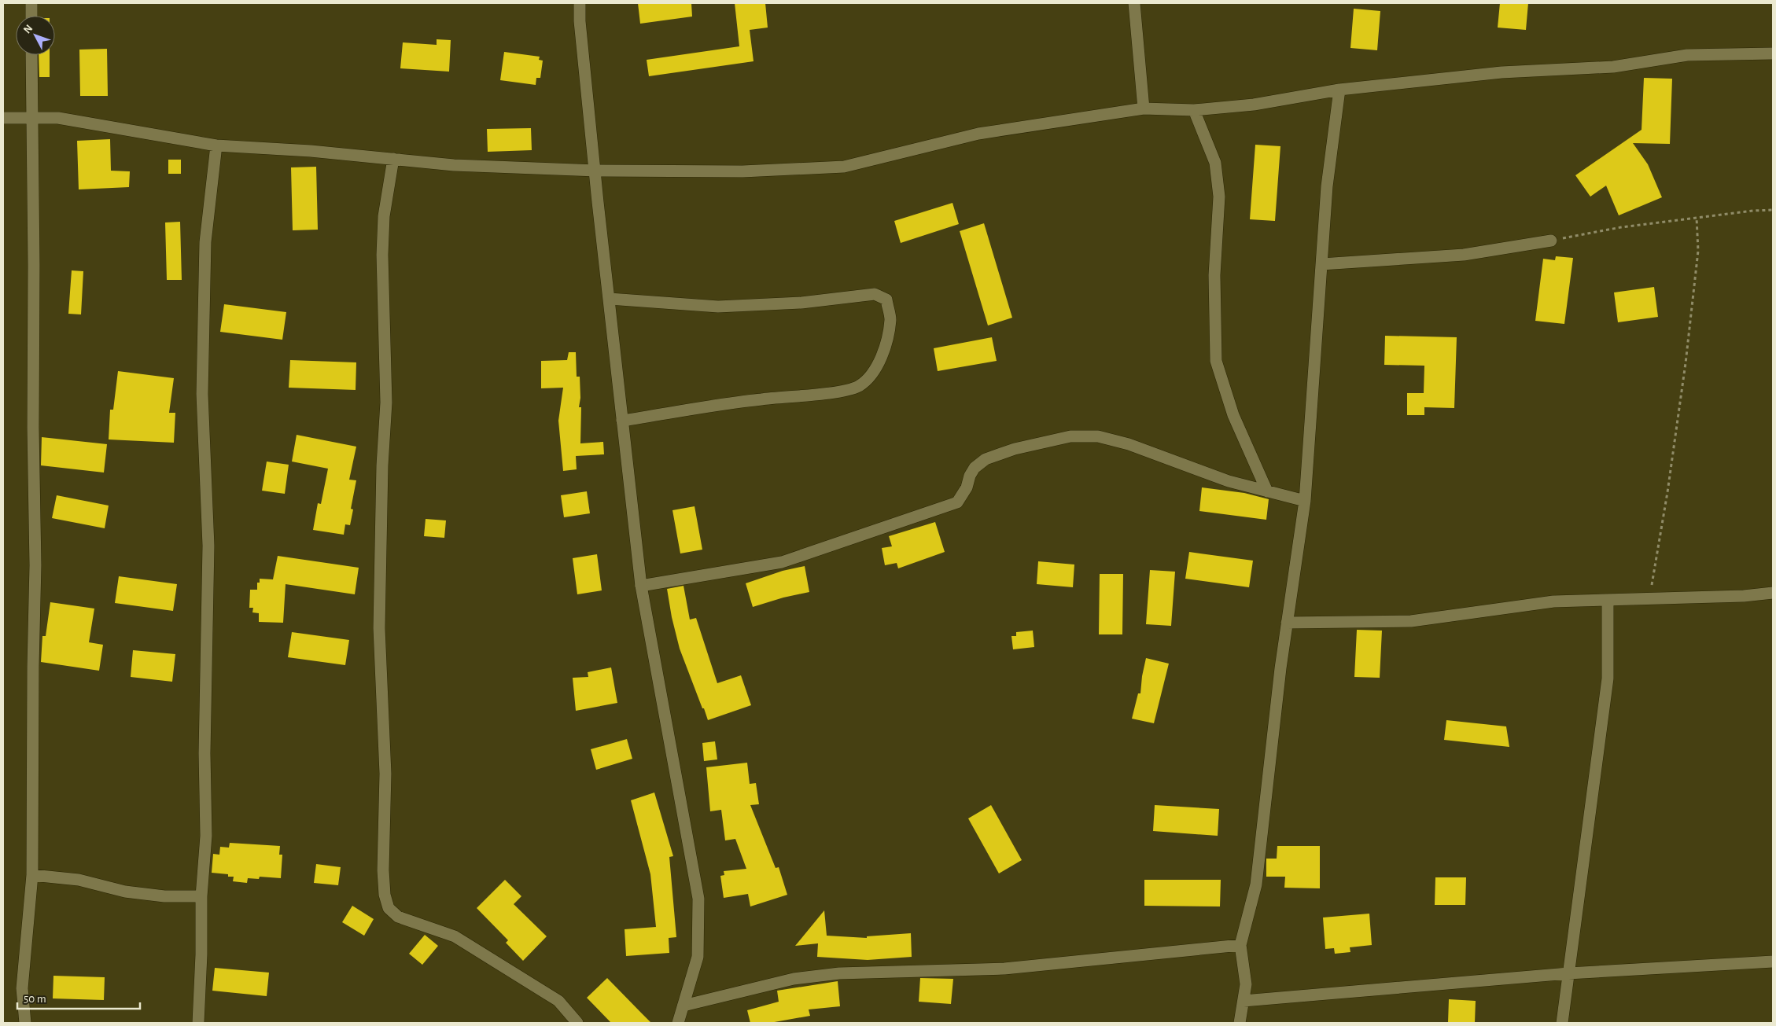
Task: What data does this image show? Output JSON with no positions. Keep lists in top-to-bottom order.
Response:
{
  "scale_bar": "50 m",
  "north": "top left"
}
